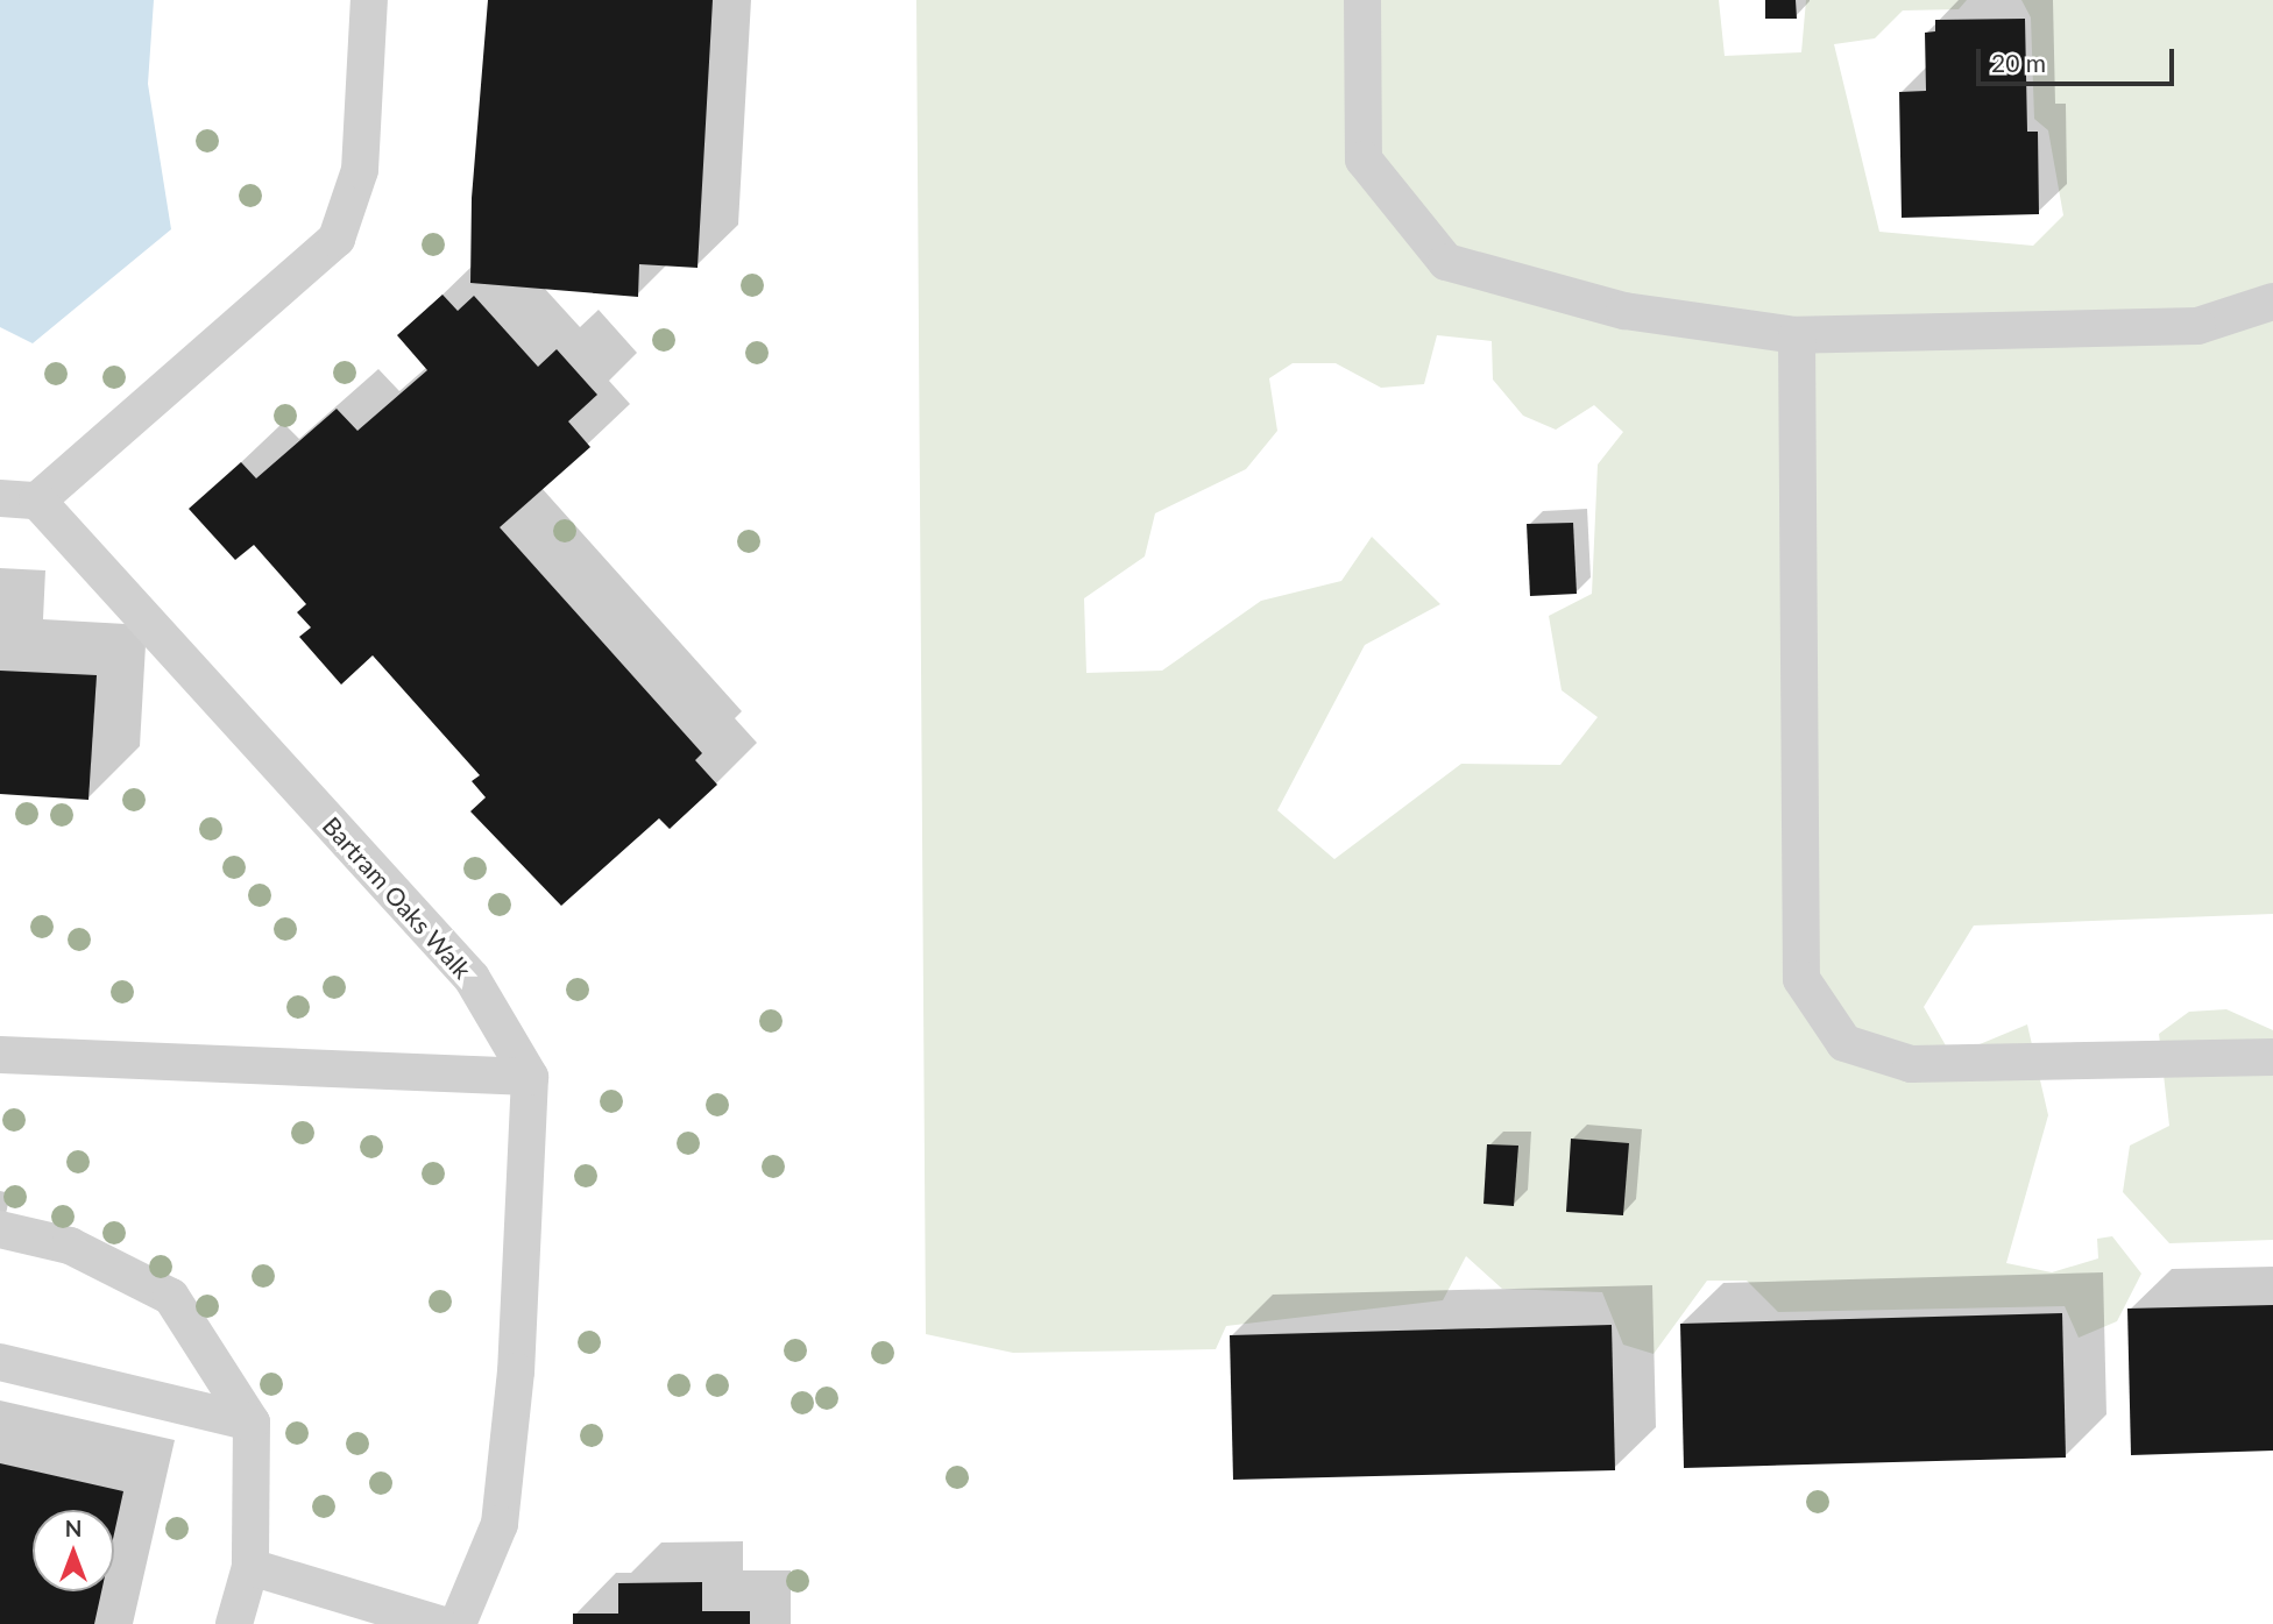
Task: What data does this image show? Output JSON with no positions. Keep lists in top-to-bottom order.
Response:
{
  "streets": {
    "lane": ["Bartram Oaks Walk"]
  },
  "scale_bar": "20 m",
  "north": "top"
}
